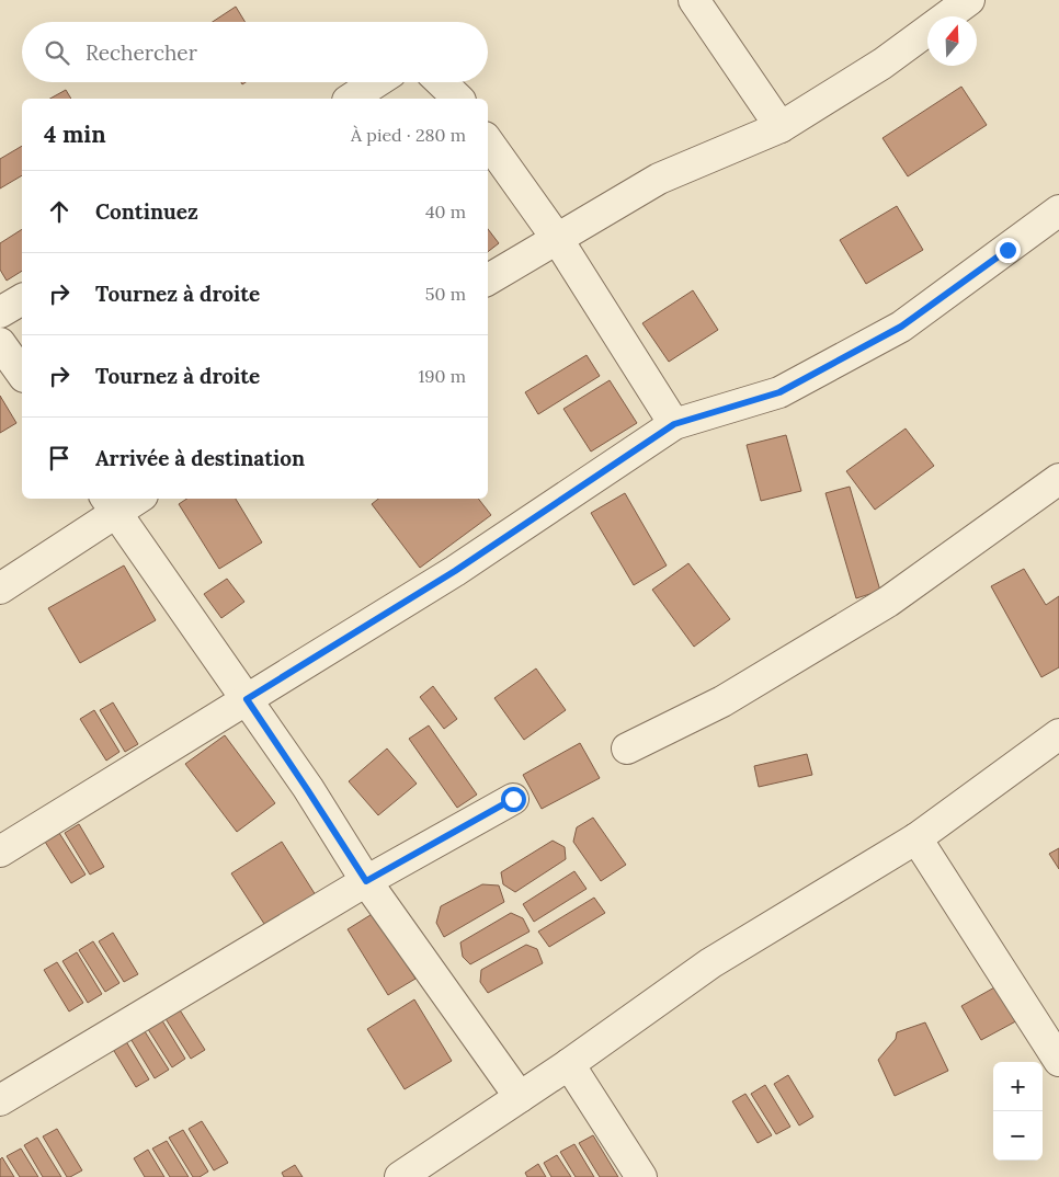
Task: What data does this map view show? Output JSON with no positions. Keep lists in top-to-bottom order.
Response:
{
  "north": "top",
  "page": {
    "search": "Rechercher",
    "heading": ["4 min", "À pied · 280 m"],
    "list": [
      ["Continuez", "40 m"],
      ["Tournez à droite", "50 m"],
      ["Tournez à droite", "190 m"],
      "Arrivée à destination"
    ],
    "map_buttons": ["+", "−"]
  }
}
